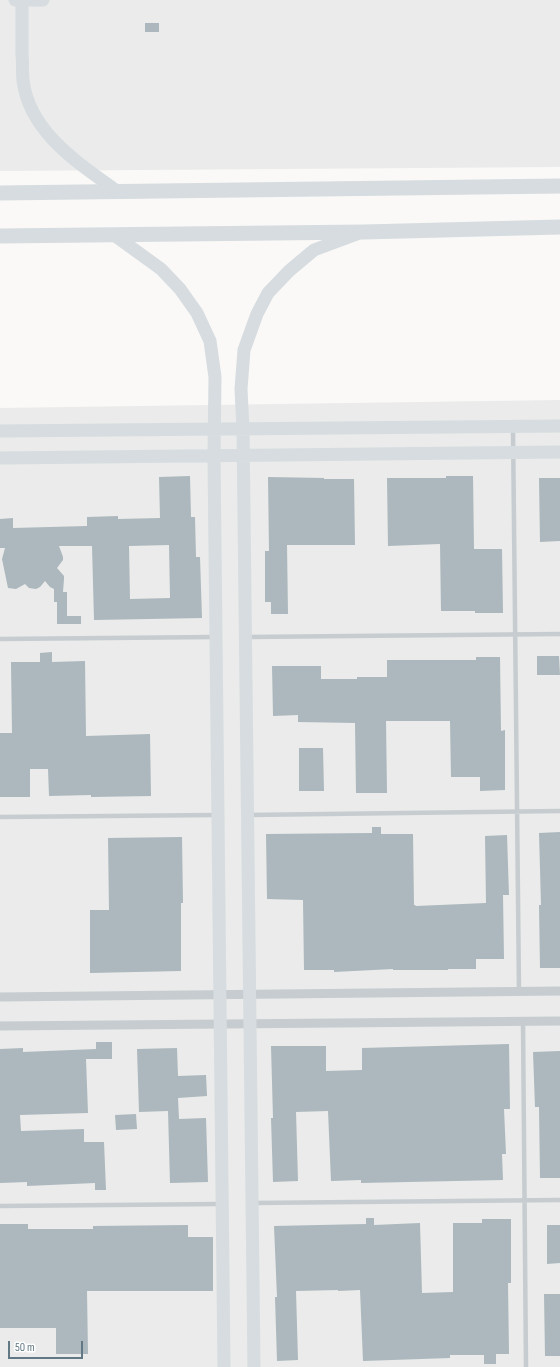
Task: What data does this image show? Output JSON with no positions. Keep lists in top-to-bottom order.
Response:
{
  "scale_bar": "50 m"
}
